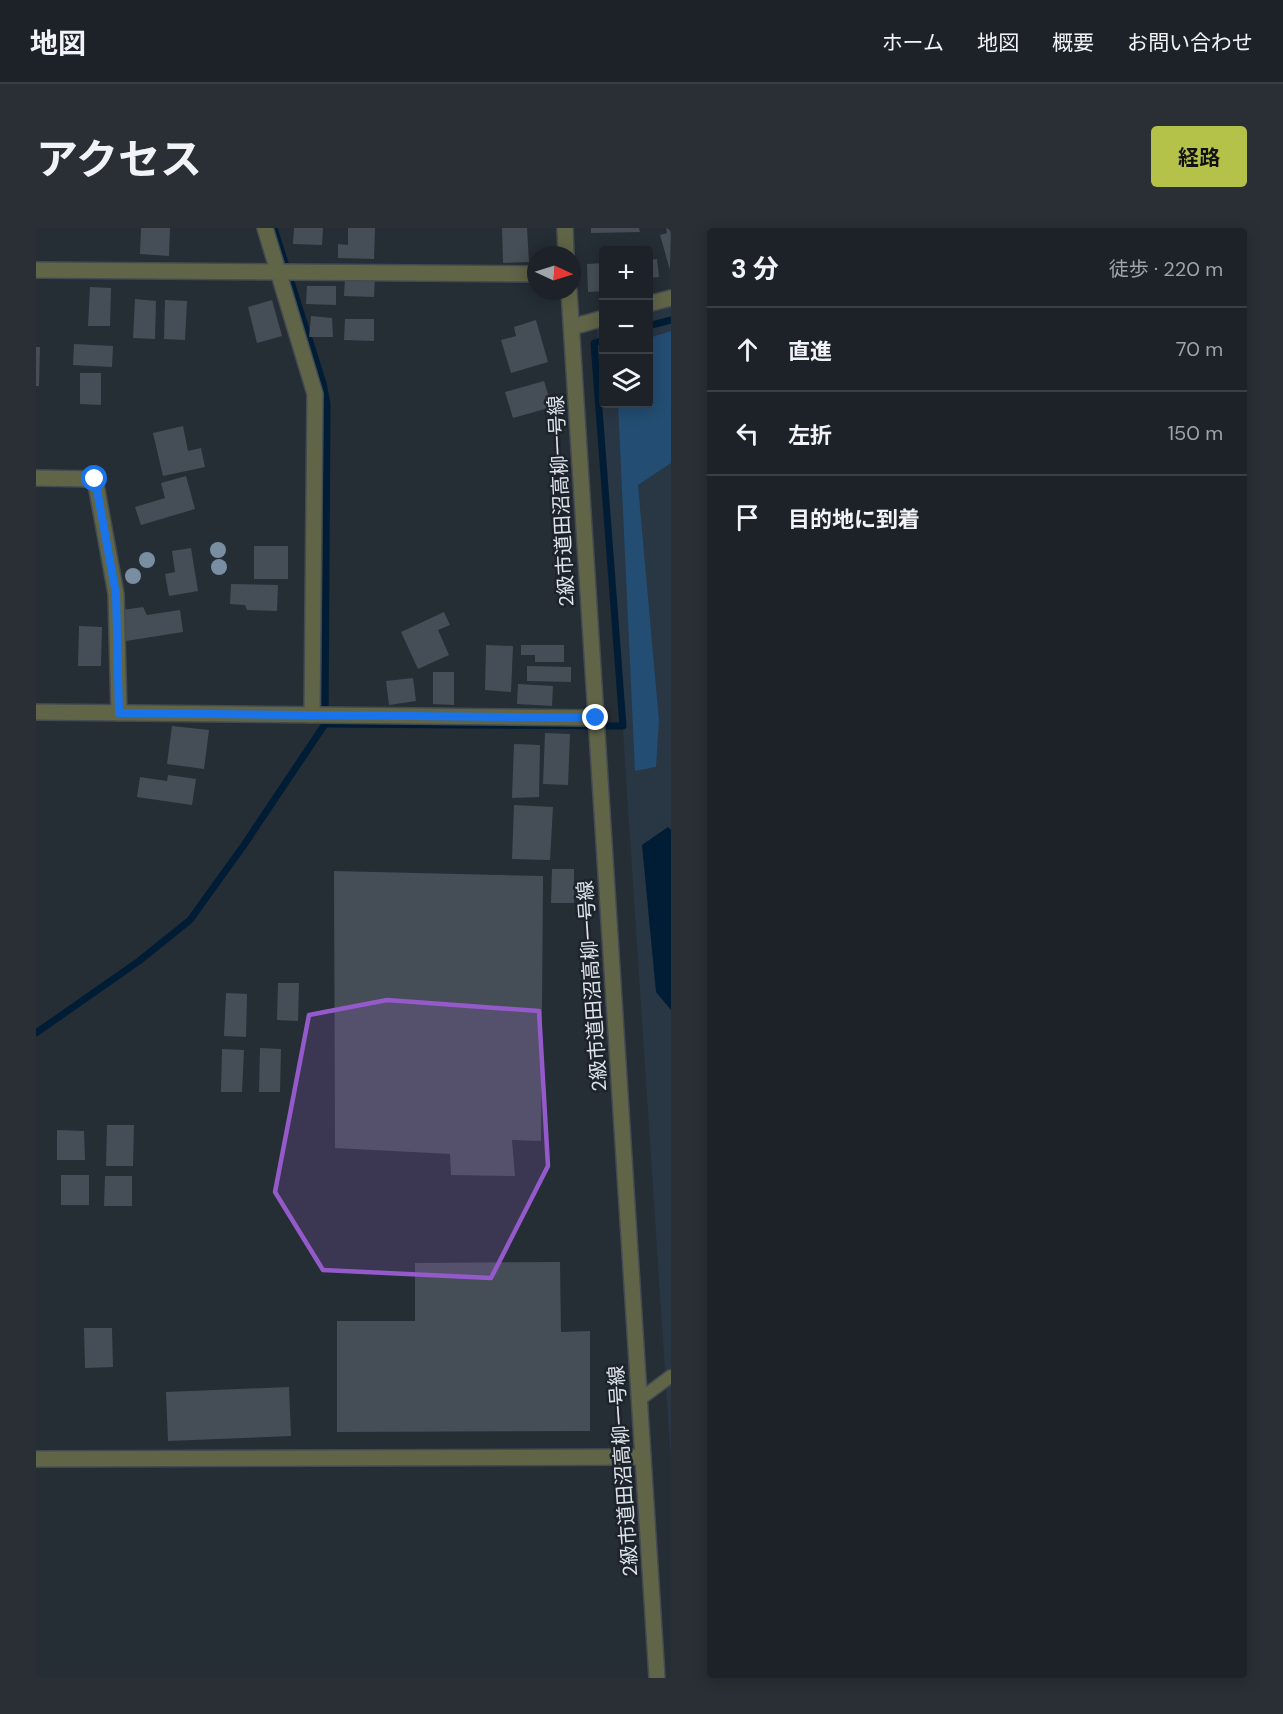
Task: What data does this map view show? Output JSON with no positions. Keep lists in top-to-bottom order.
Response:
{
  "streets": {
    "street": ["2級市道田沼高柳一号線"]
  },
  "north": "right",
  "page": {
    "header": "地図",
    "nav": [
      "ホーム",
      "地図",
      "概要",
      "お問い合わせ"
    ],
    "title": "アクセス",
    "buttons": "経路",
    "heading": ["3 分", "徒歩 · 220 m"],
    "map_buttons": ["+", "−"],
    "list": [
      ["直進", "70 m"],
      ["左折", "150 m"],
      "目的地に到着"
    ]
  }
}
